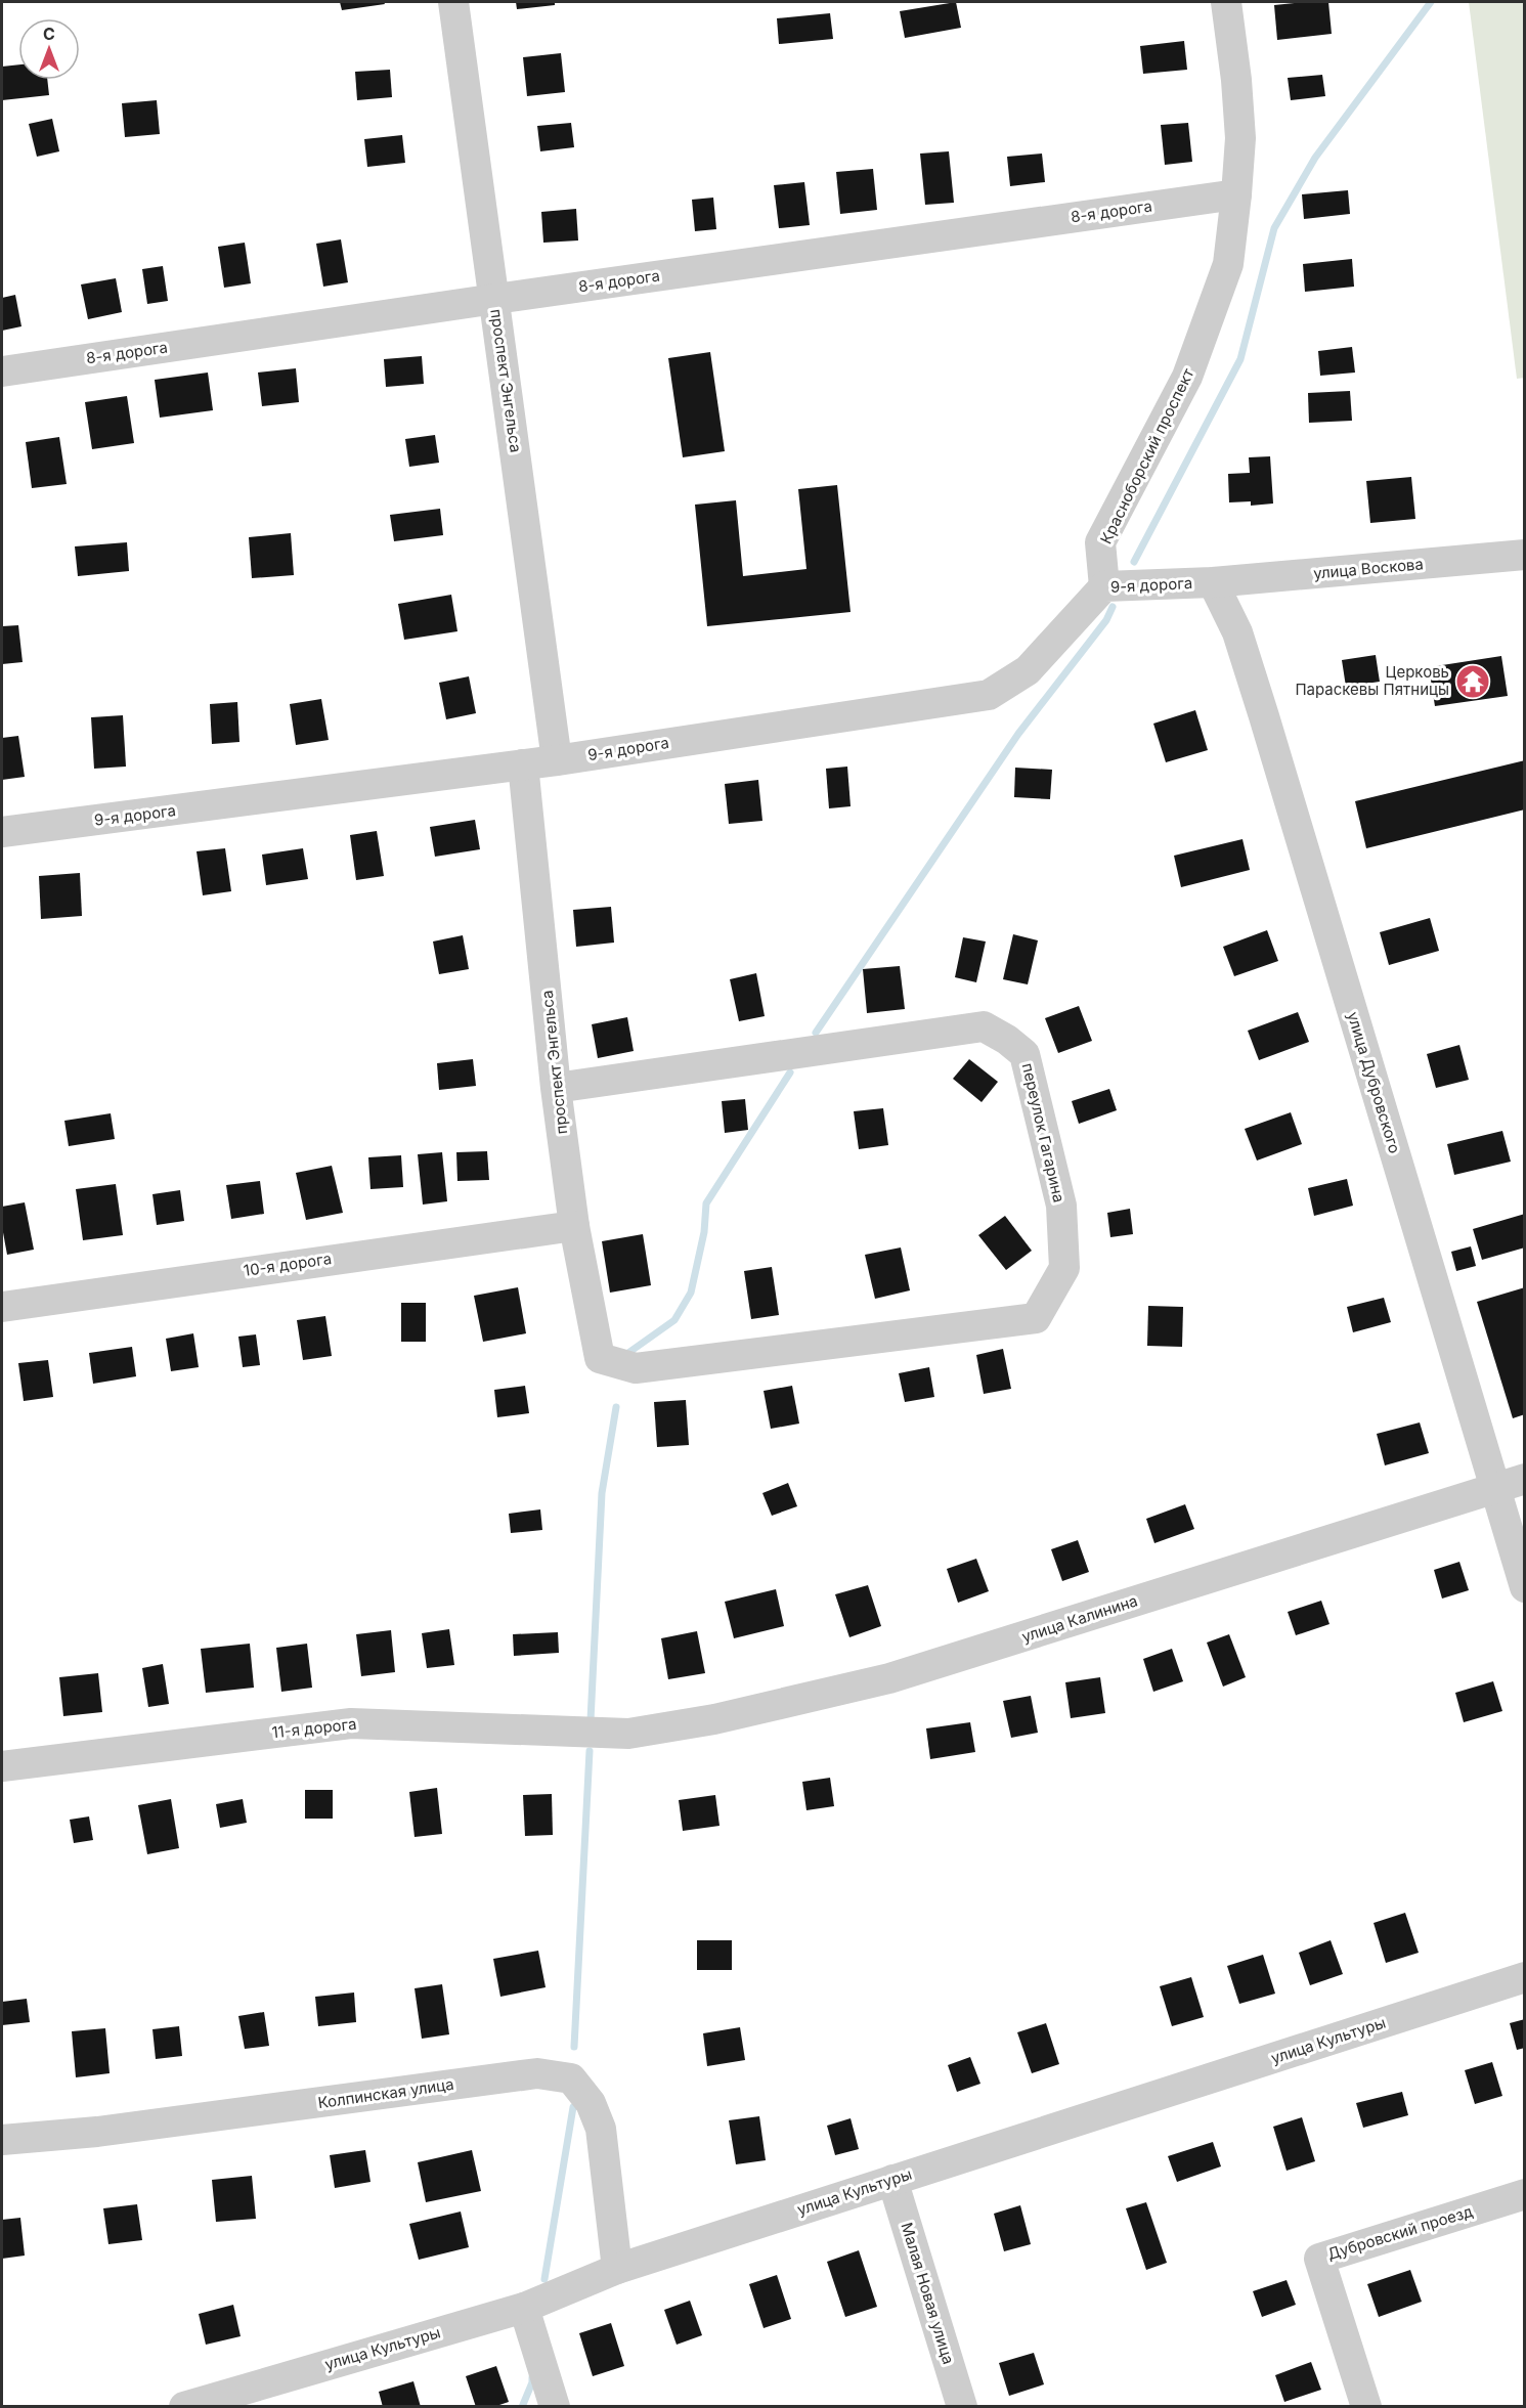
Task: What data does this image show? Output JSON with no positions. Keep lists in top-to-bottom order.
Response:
{
  "streets": {
    "street": [
      "8-я дорога",
      "проспект Энгельса",
      "Красноборский проспект",
      "улица Воскова",
      "9-я дорога",
      "улица Дубровского",
      "переулок Гагарина",
      "10-я дорога",
      "улица Калинина",
      "11-я дорога",
      "улица Культуры",
      "Колпинская улица",
      "Дубровский проезд",
      "Малая Новая улица"
    ]
  },
  "crossings": [
    ["8-я дорога", "проспект Энгельса"],
    ["8-я дорога", "Красноборский проспект"],
    ["проспект Энгельса", "9-я дорога"],
    ["проспект Энгельса", "переулок Гагарина"],
    ["проспект Энгельса", "10-я дорога"],
    ["Красноборский проспект", "9-я дорога"],
    ["улица Воскова", "9-я дорога"],
    ["улица Воскова", "улица Дубровского"],
    ["9-я дорога", "улица Дубровского"],
    ["улица Дубровского", "улица Калинина"],
    ["улица Калинина", "11-я дорога"],
    ["улица Культуры", "Колпинская улица"],
    ["улица Культуры", "Малая Новая улица"]
  ],
  "places": {
    "temple": ["Церковь Параскевы Пятницы"]
  },
  "north": "top"
}
